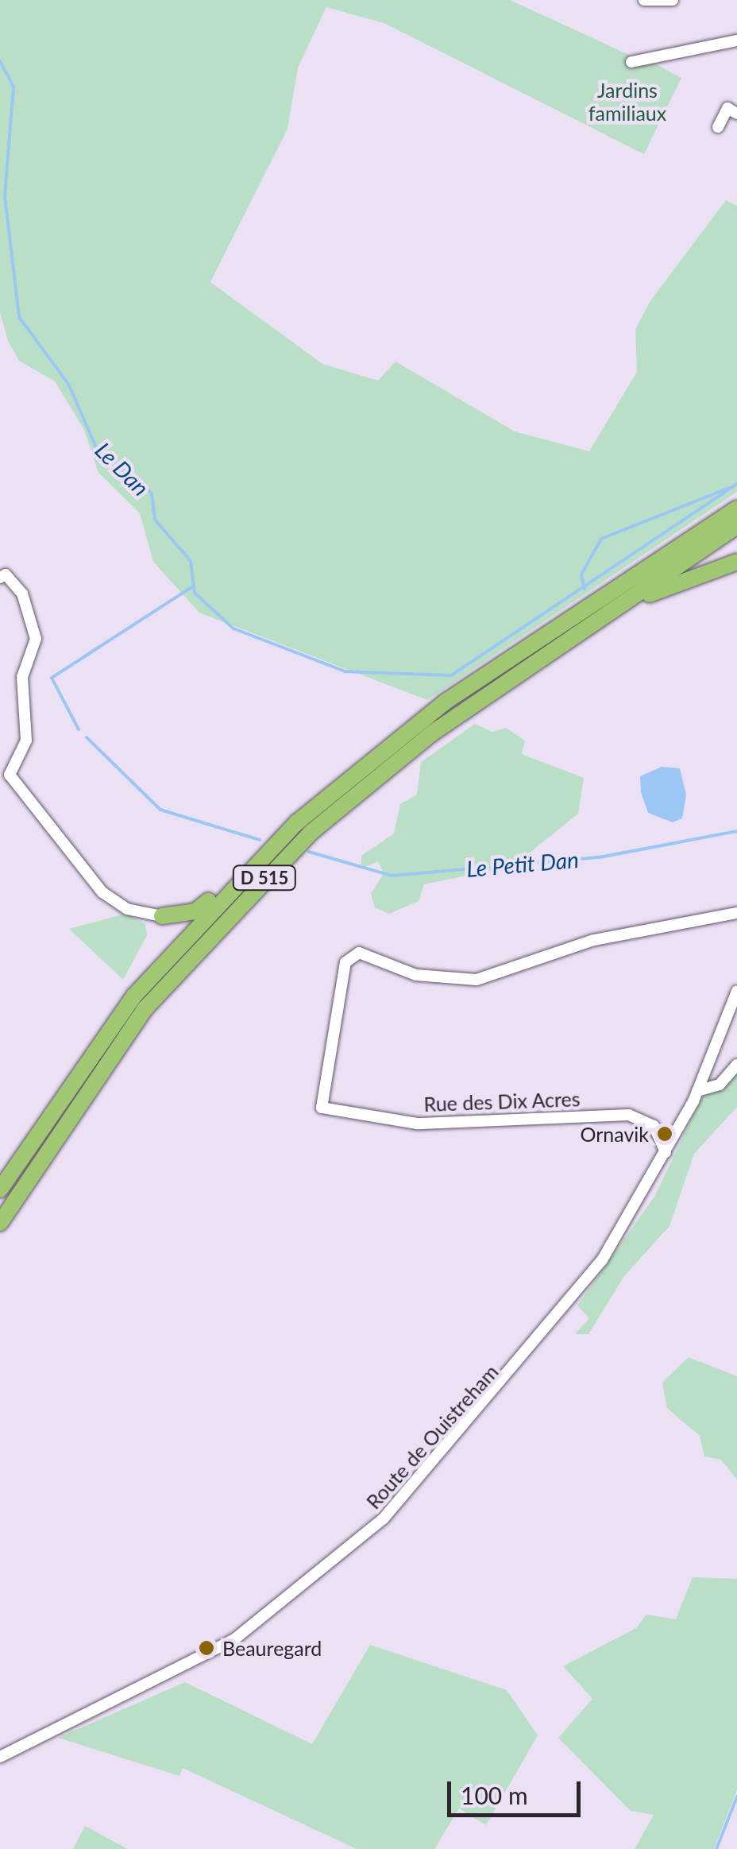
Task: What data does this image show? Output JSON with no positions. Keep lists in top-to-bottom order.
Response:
{
  "streets": {
    "highway": ["D 515"],
    "street": ["Rue des Dix Acres", "Route de Ouistreham"]
  },
  "crossings": [
    ["Rue des Dix Acres", "Route de Ouistreham"]
  ],
  "water": ["Le Dan", "Le Petit Dan"],
  "parks": ["Jardins familiaux"],
  "places": ["Ornavik", "Beauregard"],
  "scale_bar": "100 m"
}
